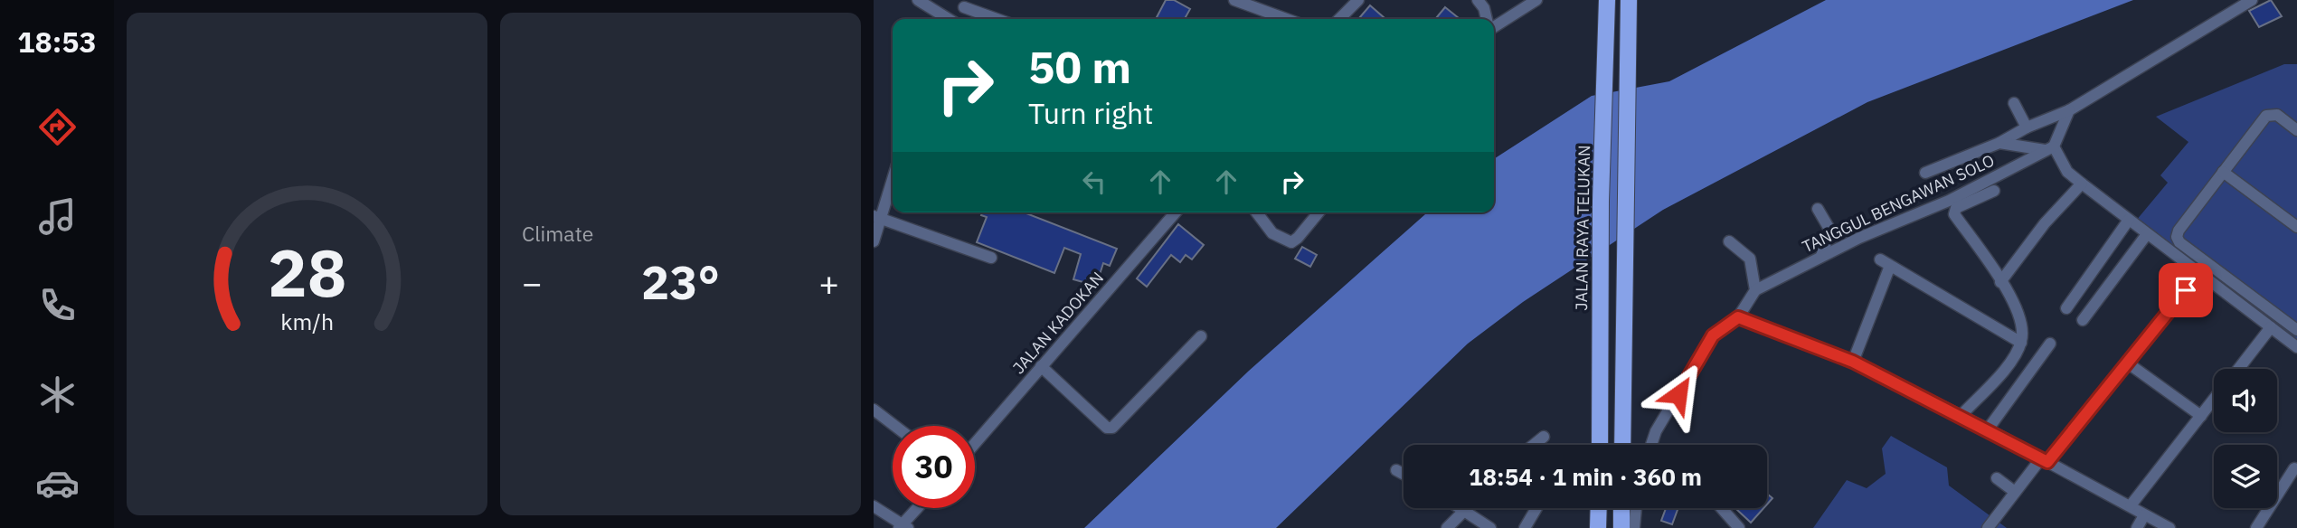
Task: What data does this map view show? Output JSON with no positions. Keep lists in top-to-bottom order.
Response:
{
  "streets": {
    "main road": ["JALAN RAYA TELUKAN"],
    "street": ["TANGGUL BENGAWAN SOLO", "JALAN KADOKAN"]
  },
  "page": {
    "tabs": "18:53",
    "tile": "Climate",
    "turn": ["50 m", "Turn right"],
    "heat": ["−", "23°", "+"],
    "limit": "30",
    "trip": "18:54 · 1 min · 360 m",
    "gauge": ["28", "km/h"]
  }
}
